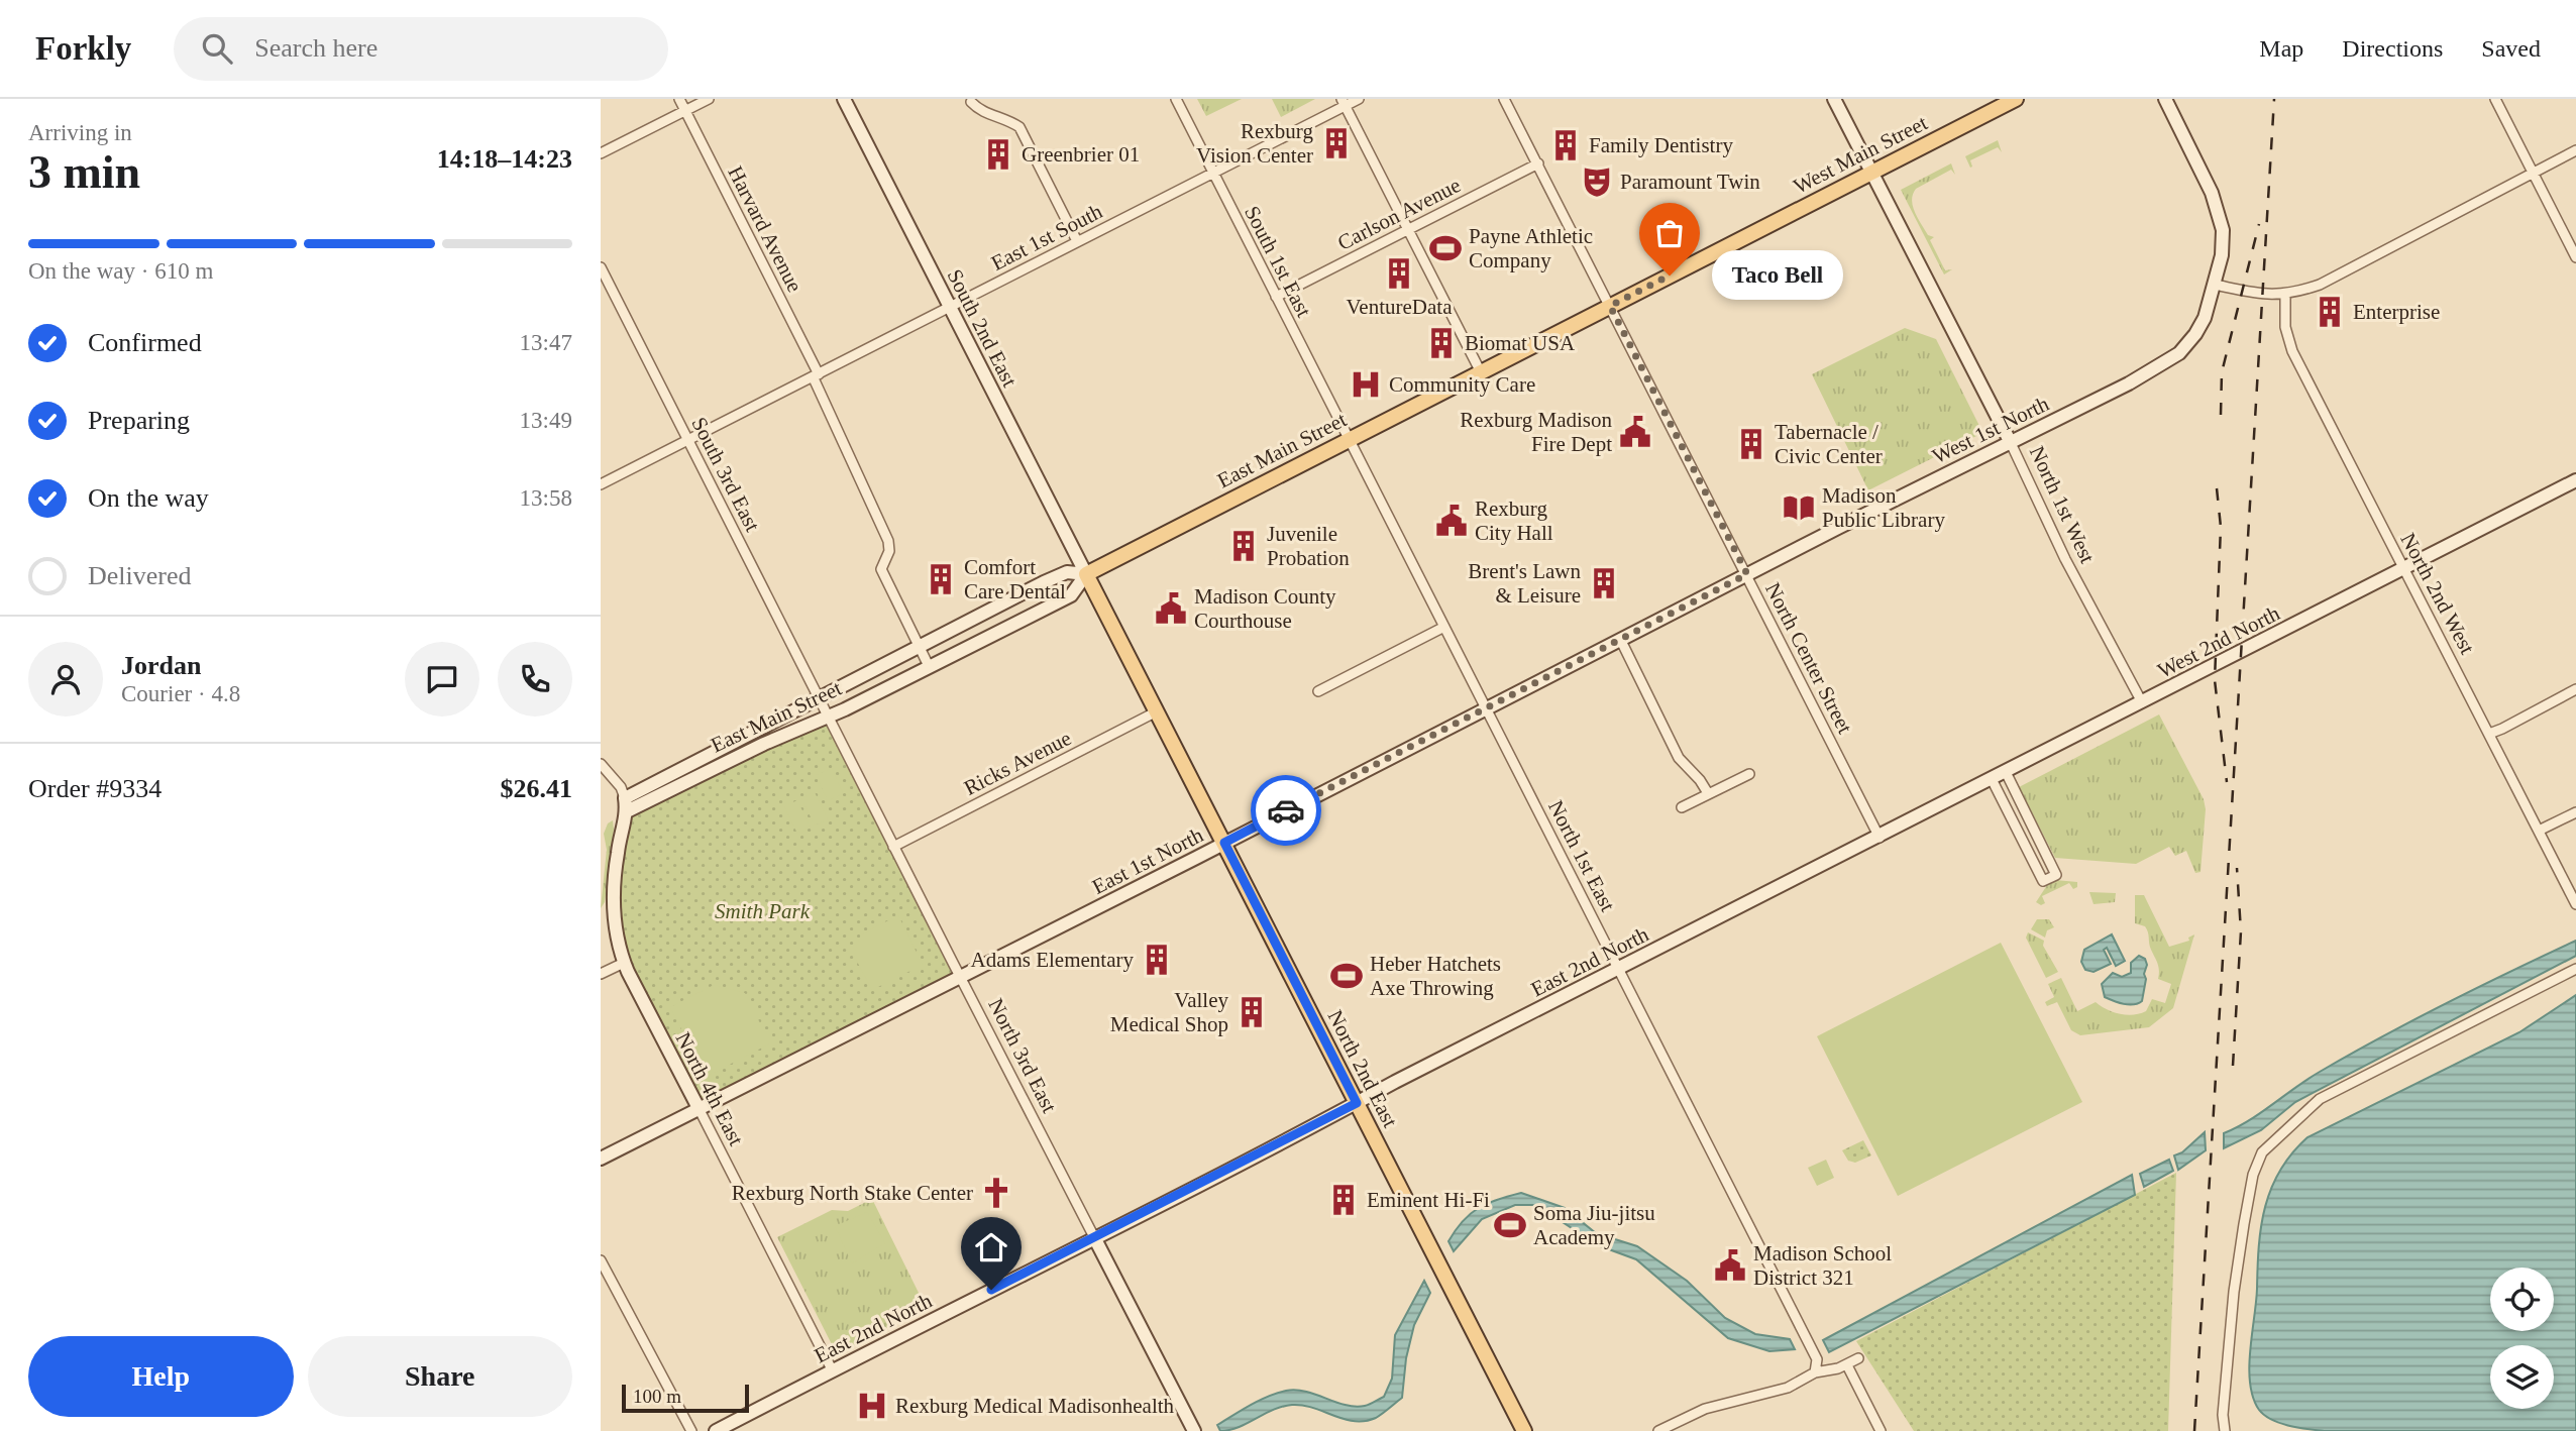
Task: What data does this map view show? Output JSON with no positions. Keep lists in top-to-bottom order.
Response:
{
  "streets": {
    "main road": ["West Main Street", "East Main Street", "North 2nd East"],
    "street": [
      "Carlson Avenue",
      "Harvard Avenue",
      "East 1st South",
      "South 1st East",
      "South 2nd East",
      "West 1st North",
      "South 3rd East",
      "North 1st West",
      "North 2nd West",
      "West 2nd North",
      "North Center Street",
      "Ricks Avenue",
      "North 1st East",
      "East 1st North",
      "East 2nd North",
      "North 3rd East",
      "North 4th East"
    ]
  },
  "crossings": [
    ["West Main Street", "East Main Street"],
    ["West Main Street", "North 1st West"],
    ["West Main Street", "North Center Street"],
    ["Carlson Avenue", "South 1st East"],
    ["Carlson Avenue", "North Center Street"],
    ["Harvard Avenue", "East 1st South"],
    ["Harvard Avenue", "East Main Street"],
    ["East 1st South", "South 1st East"],
    ["East 1st South", "South 2nd East"],
    ["East 1st South", "South 3rd East"],
    ["South 1st East", "East Main Street"],
    ["South 1st East", "North 1st East"],
    ["South 2nd East", "East Main Street"],
    ["South 2nd East", "North 2nd East"],
    ["West 1st North", "North 1st West"],
    ["West 1st North", "North Center Street"],
    ["West 1st North", "East 1st North"],
    ["East Main Street", "South 3rd East"],
    ["East Main Street", "North Center Street"],
    ["East Main Street", "North 1st East"],
    ["East Main Street", "North 3rd East"],
    ["East Main Street", "North 2nd East"],
    ["East Main Street", "North 4th East"],
    ["South 3rd East", "North 3rd East"],
    ["North 1st West", "West 2nd North"],
    ["North 2nd West", "West 2nd North"],
    ["West 2nd North", "North Center Street"],
    ["West 2nd North", "East 2nd North"],
    ["North Center Street", "East 1st North"],
    ["North Center Street", "East 2nd North"],
    ["Ricks Avenue", "North 3rd East"],
    ["Ricks Avenue", "North 2nd East"],
    ["North 1st East", "East 1st North"],
    ["North 1st East", "East 2nd North"],
    ["East 1st North", "North 3rd East"],
    ["East 1st North", "North 2nd East"],
    ["East 1st North", "North 4th East"],
    ["East 2nd North", "North 3rd East"],
    ["East 2nd North", "North 2nd East"],
    ["East 2nd North", "North 4th East"]
  ],
  "parks": ["Smith Park"],
  "places": {
    "building": [
      "Rexburg Vision Center",
      "Family Dentistry",
      "Greenbrier 01",
      "VentureData",
      "Enterprise",
      "Biomat USA",
      "Tabernacle / Civic Center",
      "Juvenile Probation",
      "Comfort Care Dental",
      "Brent's Lawn & Leisure",
      "Adams Elementary",
      "Valley Medical Shop",
      "Eminent Hi-Fi"
    ],
    "theatre": ["Paramount Twin"],
    "sports": ["Payne Athletic Company", "Heber Hatchets Axe Throwing", "Soma Jiu-jitsu Academy"],
    "other": ["Taco Bell"],
    "hospital": ["Community Care", "Rexburg Medical Madisonhealth"],
    "public building": [
      "Rexburg Madison Fire Dept",
      "Rexburg City Hall",
      "Madison County Courthouse",
      "Madison School District 321"
    ],
    "library": ["Madison Public Library"],
    "church": ["Rexburg North Stake Center"]
  },
  "scale_bar": "100 m",
  "page": {
    "header": "Forkly",
    "search": "Search here",
    "nav": ["Map", "Directions", "Saved"],
    "heading": ["3 min", "Arriving in", "14:18–14:23"],
    "panel": [
      "Jordan",
      "Courier · 4.8",
      "Order #9334",
      "$26.41"
    ],
    "bar": "On the way · 610 m",
    "bubble": "Taco Bell",
    "list": [
      ["Confirmed", "13:47"],
      ["Preparing", "13:49"],
      ["On the way", "13:58"],
      "Delivered"
    ],
    "buttons": ["Help", "Share"],
    "scale": "100 m"
  }
}
